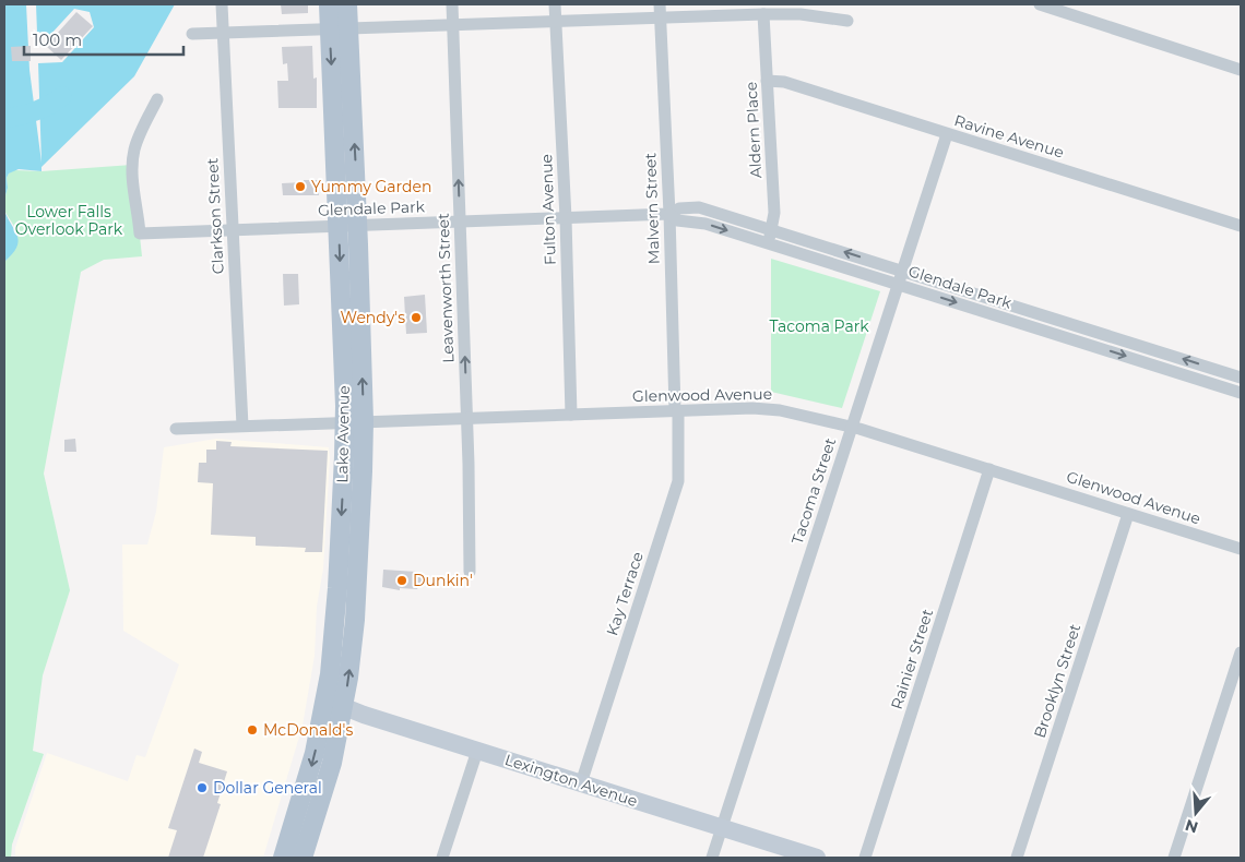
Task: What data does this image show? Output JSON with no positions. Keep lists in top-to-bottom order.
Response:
{
  "streets": {
    "main road": ["Lake Avenue", "Lexington Avenue"],
    "street": [
      "Aldern Place",
      "Ravine Avenue",
      "Glendale Park",
      "Malvern Street",
      "Fulton Avenue",
      "Clarkson Street",
      "Leavenworth Street",
      "Glenwood Avenue",
      "Tacoma Street",
      "Kay Terrace",
      "Rainier Street",
      "Brooklyn Street"
    ]
  },
  "crossings": [
    ["Aldern Place", "Ravine Avenue"],
    ["Aldern Place", "Glendale Park"],
    ["Ravine Avenue", "Tacoma Street"],
    ["Glendale Park", "Malvern Street"],
    ["Glendale Park", "Fulton Avenue"],
    ["Glendale Park", "Clarkson Street"],
    ["Glendale Park", "Leavenworth Street"],
    ["Glendale Park", "Lake Avenue"],
    ["Glendale Park", "Tacoma Street"],
    ["Malvern Street", "Glenwood Avenue"],
    ["Malvern Street", "Kay Terrace"],
    ["Fulton Avenue", "Glenwood Avenue"],
    ["Clarkson Street", "Glenwood Avenue"],
    ["Leavenworth Street", "Glenwood Avenue"],
    ["Glenwood Avenue", "Lake Avenue"],
    ["Glenwood Avenue", "Tacoma Street"],
    ["Glenwood Avenue", "Kay Terrace"],
    ["Glenwood Avenue", "Rainier Street"],
    ["Glenwood Avenue", "Brooklyn Street"],
    ["Lake Avenue", "Lexington Avenue"],
    ["Tacoma Street", "Lexington Avenue"],
    ["Kay Terrace", "Lexington Avenue"]
  ],
  "one_way": ["Leavenworth Street"],
  "parks": ["Lower Falls Overlook Park", "Tacoma Park"],
  "places": [
    "Yummy Garden",
    "Wendy's",
    "Dunkin'",
    "McDonald's",
    "Dollar General"
  ],
  "scale_bar": "100 m",
  "north": "bottom"
}
